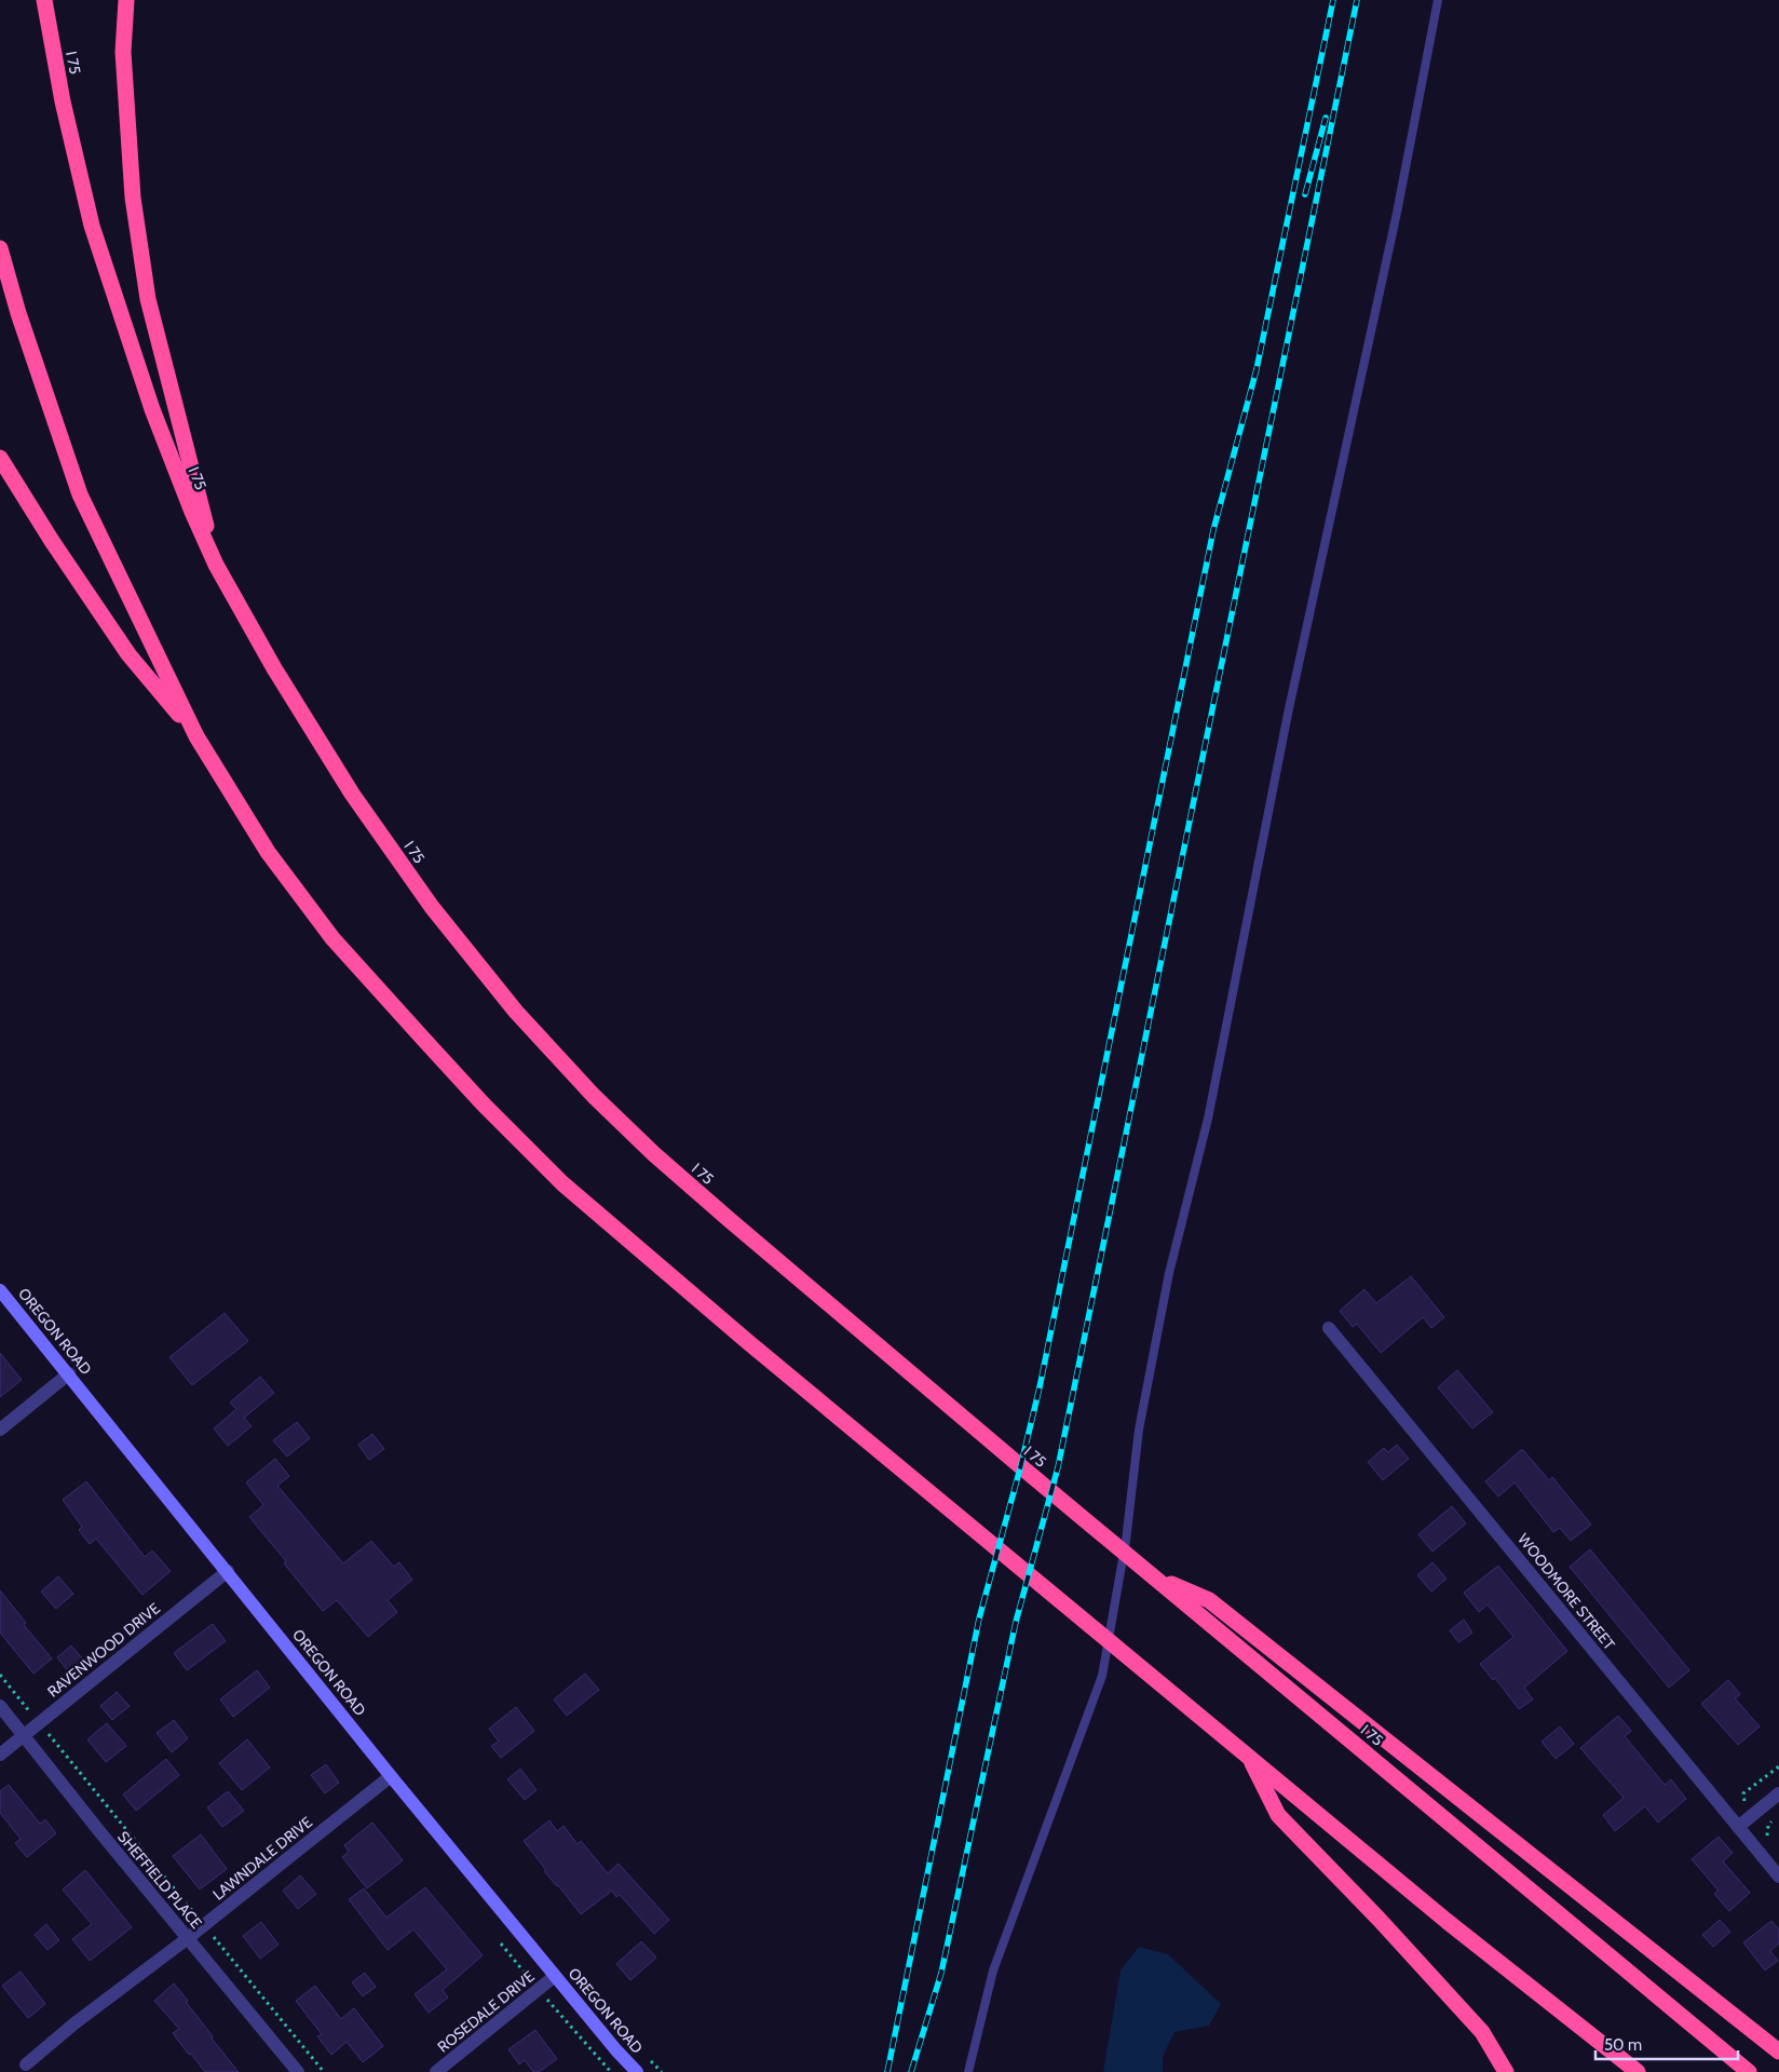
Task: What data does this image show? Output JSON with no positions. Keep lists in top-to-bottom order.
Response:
{
  "streets": {
    "highway": ["I 75"],
    "street": [
      "OREGON ROAD",
      "WOODMORE STREET",
      "RAVENWOOD DRIVE",
      "LAWNDALE DRIVE",
      "SHEFFIELD PLACE",
      "ROSEDALE DRIVE"
    ]
  },
  "crossings": [
    ["OREGON ROAD", "RAVENWOOD DRIVE"],
    ["OREGON ROAD", "LAWNDALE DRIVE"],
    ["OREGON ROAD", "ROSEDALE DRIVE"],
    ["RAVENWOOD DRIVE", "SHEFFIELD PLACE"],
    ["LAWNDALE DRIVE", "SHEFFIELD PLACE"]
  ],
  "scale_bar": "50 m"
}
